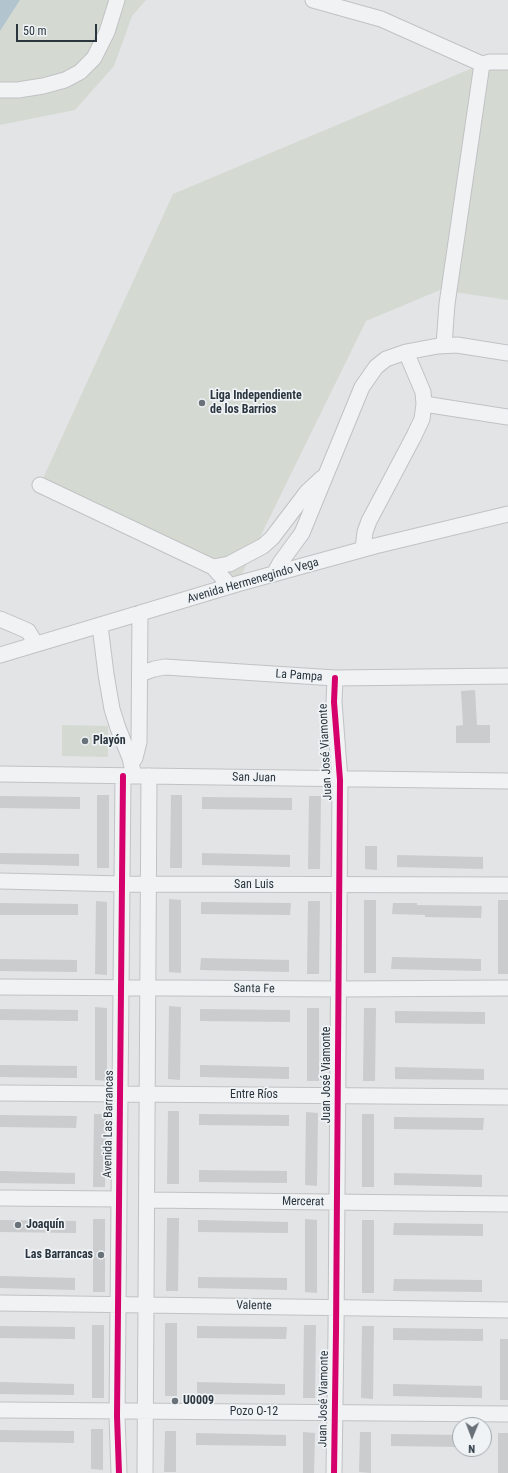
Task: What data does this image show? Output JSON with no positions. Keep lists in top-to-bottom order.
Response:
{
  "streets": {
    "street": [
      "Avenida Hermenegindo Vega",
      "La Pampa",
      "Juan José Viamonte",
      "San Juan",
      "San Luis",
      "Santa Fe",
      "Entre Ríos",
      "Avenida Las Barrancas",
      "Mercerat",
      "Valente",
      "Pozo O-12"
    ]
  },
  "crossings": [
    ["La Pampa", "Juan José Viamonte"],
    ["Juan José Viamonte", "San Juan"],
    ["Juan José Viamonte", "San Luis"],
    ["Juan José Viamonte", "Santa Fe"],
    ["Juan José Viamonte", "Entre Ríos"],
    ["Juan José Viamonte", "Mercerat"],
    ["Juan José Viamonte", "Valente"],
    ["Juan José Viamonte", "Pozo O-12"],
    ["San Juan", "Avenida Las Barrancas"],
    ["San Luis", "Avenida Las Barrancas"],
    ["Santa Fe", "Avenida Las Barrancas"],
    ["Entre Ríos", "Avenida Las Barrancas"],
    ["Avenida Las Barrancas", "Valente"],
    ["Avenida Las Barrancas", "Pozo O-12"]
  ],
  "places": [
    "Liga Independiente de los Barrios",
    "Playón",
    "Joaquín",
    "Las Barrancas",
    "U0009"
  ],
  "scale_bar": "50 m",
  "north": "bottom"
}
